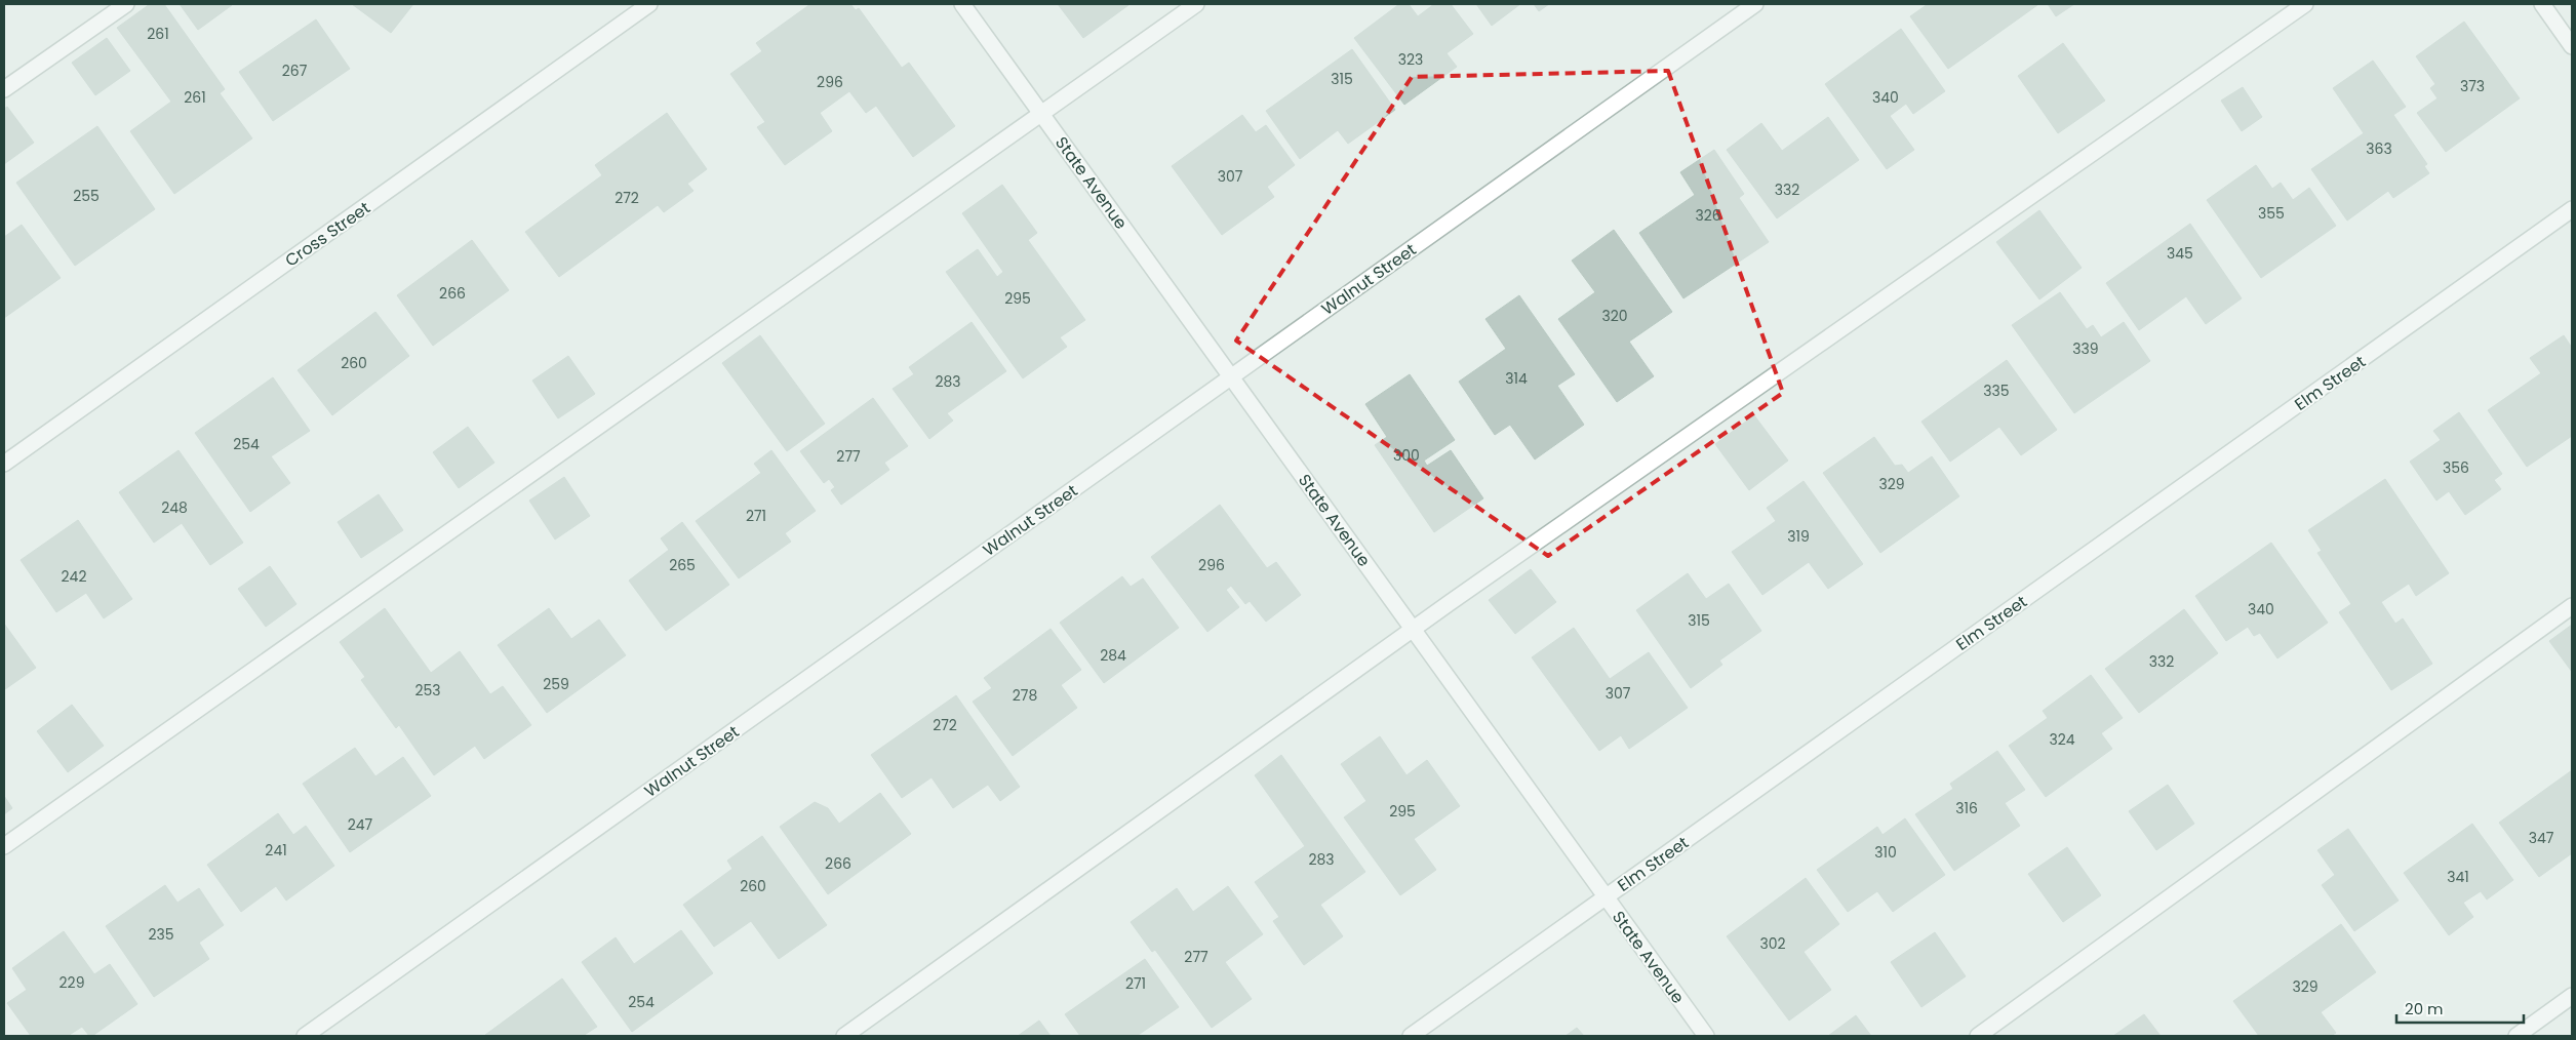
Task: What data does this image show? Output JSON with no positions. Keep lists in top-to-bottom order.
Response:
{
  "streets": {
    "street": [
      "State Avenue",
      "Cross Street",
      "Walnut Street",
      "Elm Street"
    ]
  },
  "crossings": [
    ["State Avenue", "Walnut Street"],
    ["State Avenue", "Elm Street"]
  ],
  "house_numbers": [
    "261",
    "323",
    "267",
    "315",
    "296",
    "373",
    "261",
    "340",
    "363",
    "307",
    "332",
    "255",
    "272",
    "355",
    "326",
    "345",
    "266",
    "295",
    "320",
    "339",
    "260",
    "314",
    "283",
    "335",
    "254",
    "300",
    "277",
    "356",
    "329",
    "248",
    "271",
    "319",
    "265",
    "296",
    "242",
    "340",
    "315",
    "284",
    "332",
    "259",
    "253",
    "307",
    "278",
    "272",
    "324",
    "316",
    "295",
    "247",
    "347",
    "241",
    "310",
    "283",
    "266",
    "341",
    "260",
    "235",
    "302",
    "277",
    "229",
    "271",
    "329",
    "254"
  ],
  "scale_bar": "20 m"
}
